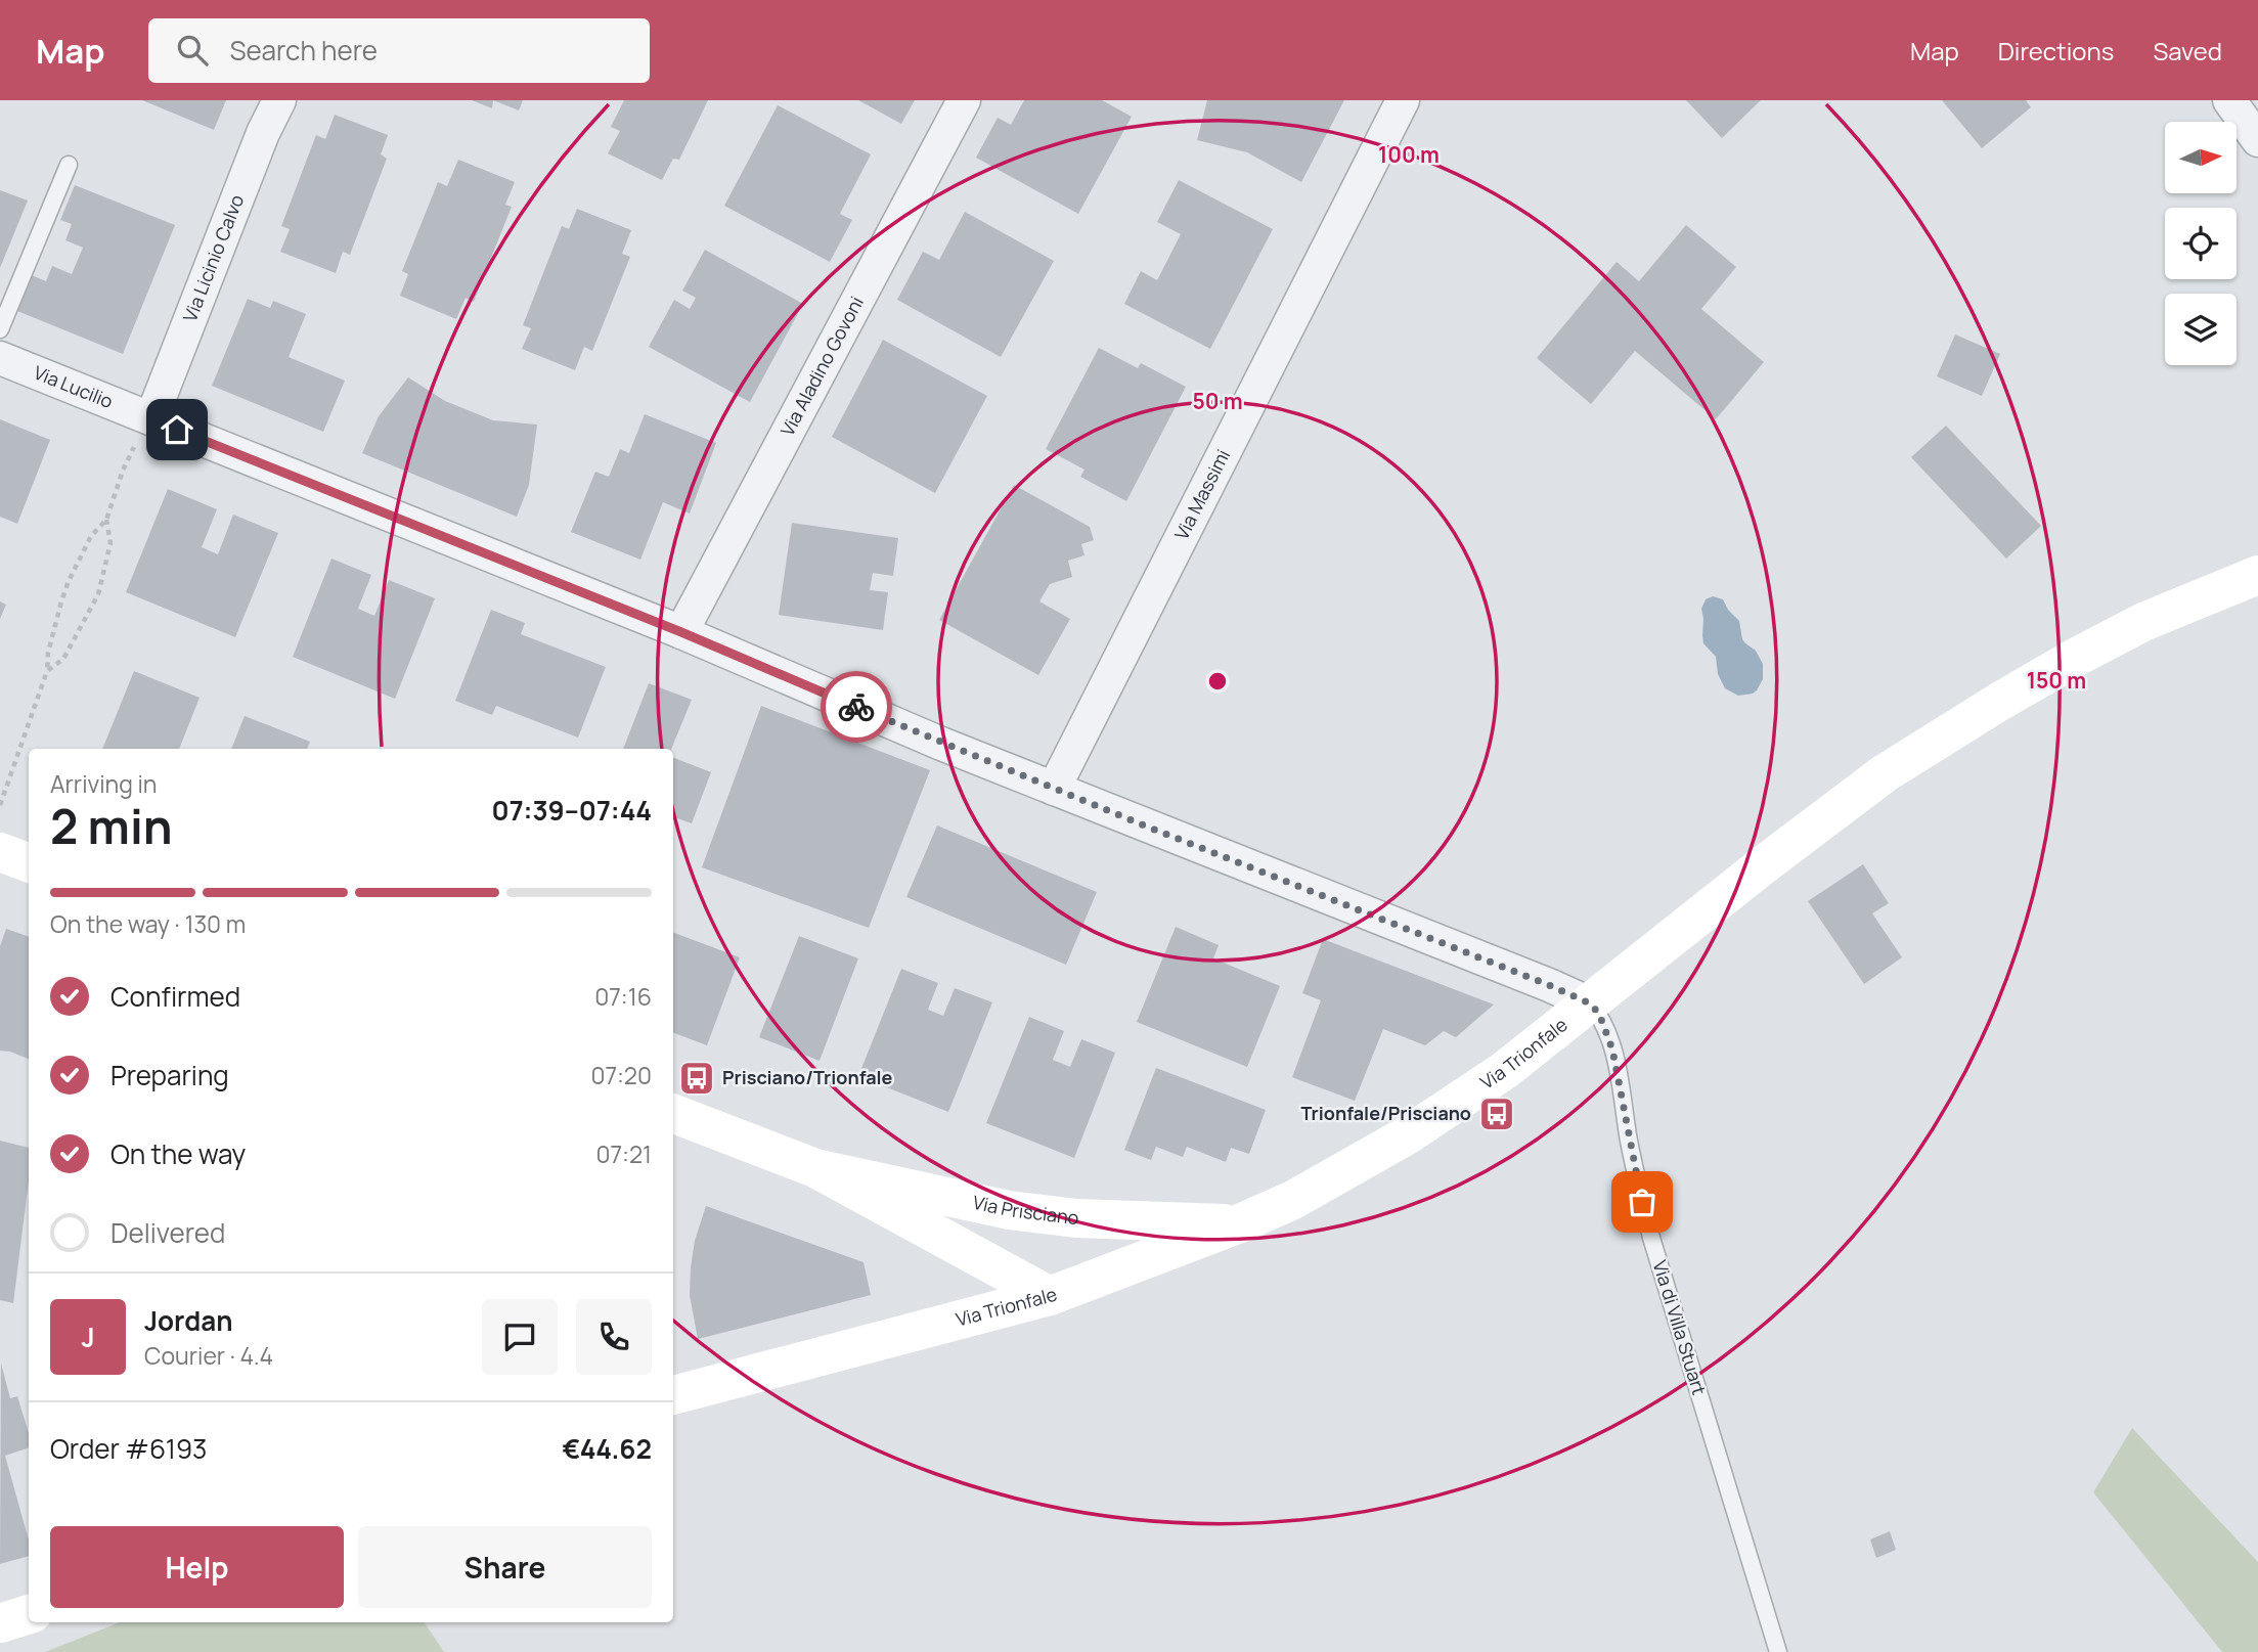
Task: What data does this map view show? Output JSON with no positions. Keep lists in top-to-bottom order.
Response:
{
  "streets": {
    "main road": ["Via Trionfale", "Via Prisciano"],
    "street": [
      "Via Licinio Calvo",
      "Via Aladino Govoni",
      "Via Lucilio",
      "Via Massimi"
    ],
    "lane": ["Via di Villa Stuart"]
  },
  "crossings": [
    ["Via Licinio Calvo", "Via Lucilio"],
    ["Via Aladino Govoni", "Via Lucilio"],
    ["Via Lucilio", "Via Massimi"],
    ["Via Lucilio", "Via Trionfale"],
    ["Via Lucilio", "Via di Villa Stuart"],
    ["Via Trionfale", "Via Prisciano"],
    ["Via Trionfale", "Via di Villa Stuart"]
  ],
  "places": {
    "bus stop": ["Prisciano/Trionfale", "Trionfale/Prisciano"]
  },
  "north": "right",
  "page": {
    "header": "Map",
    "search": "Search here",
    "nav": ["Map", "Directions", "Saved"],
    "heading": ["2 min", "Arriving in", "07:39–07:44"],
    "panel": [
      "Jordan",
      "Courier · 4.4",
      "Order #6193",
      "€44.62"
    ],
    "bar": "On the way · 130 m",
    "list": [
      ["Confirmed", "07:16"],
      ["Preparing", "07:20"],
      ["On the way", "07:21"],
      "Delivered"
    ],
    "round": "J",
    "buttons": ["Help", "Share"]
  },
  "rings": ["100 m", "50 m", "150 m"]
}
